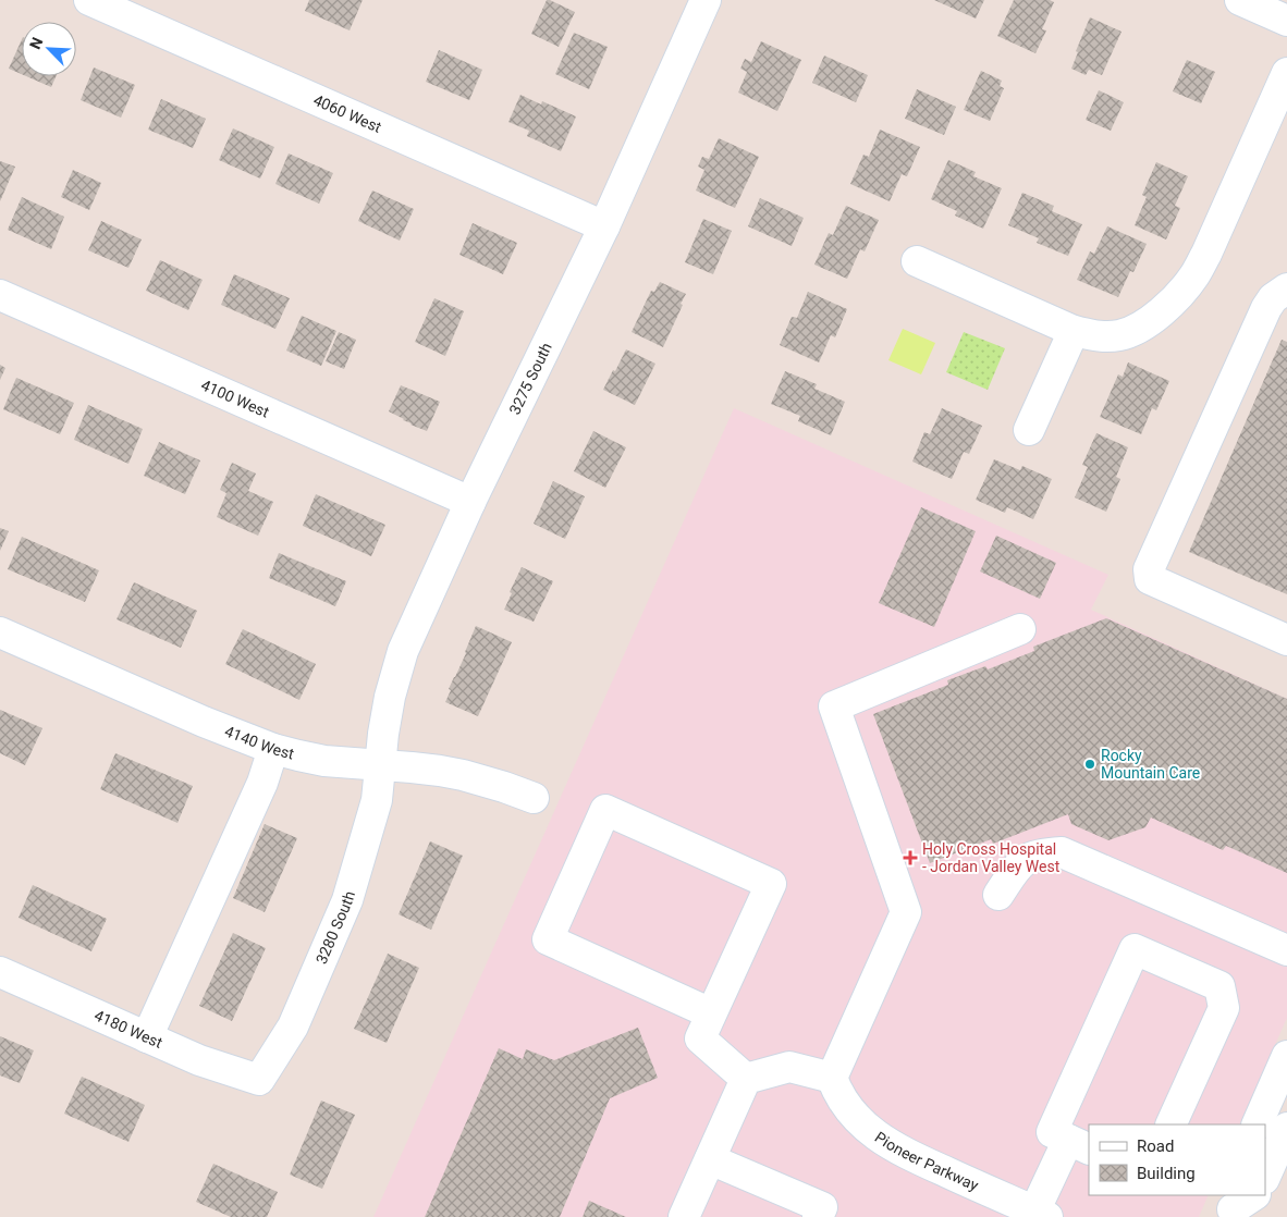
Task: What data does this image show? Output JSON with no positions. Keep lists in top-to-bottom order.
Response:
{
  "streets": {
    "street": [
      "4060 West",
      "3275 South",
      "4100 West",
      "4140 West",
      "3280 South",
      "4180 West",
      "Pioneer Parkway"
    ]
  },
  "crossings": [
    ["4060 West", "3275 South"],
    ["3275 South", "4100 West"],
    ["3275 South", "4140 West"],
    ["3275 South", "3280 South"],
    ["4140 West", "3280 South"],
    ["3280 South", "4180 West"]
  ],
  "places": {
    "other": ["Rocky Mountain Care"],
    "health": ["Holy Cross Hospital - Jordan Valley West"]
  },
  "legend": ["Road", "Building"],
  "north": "top left"
}
